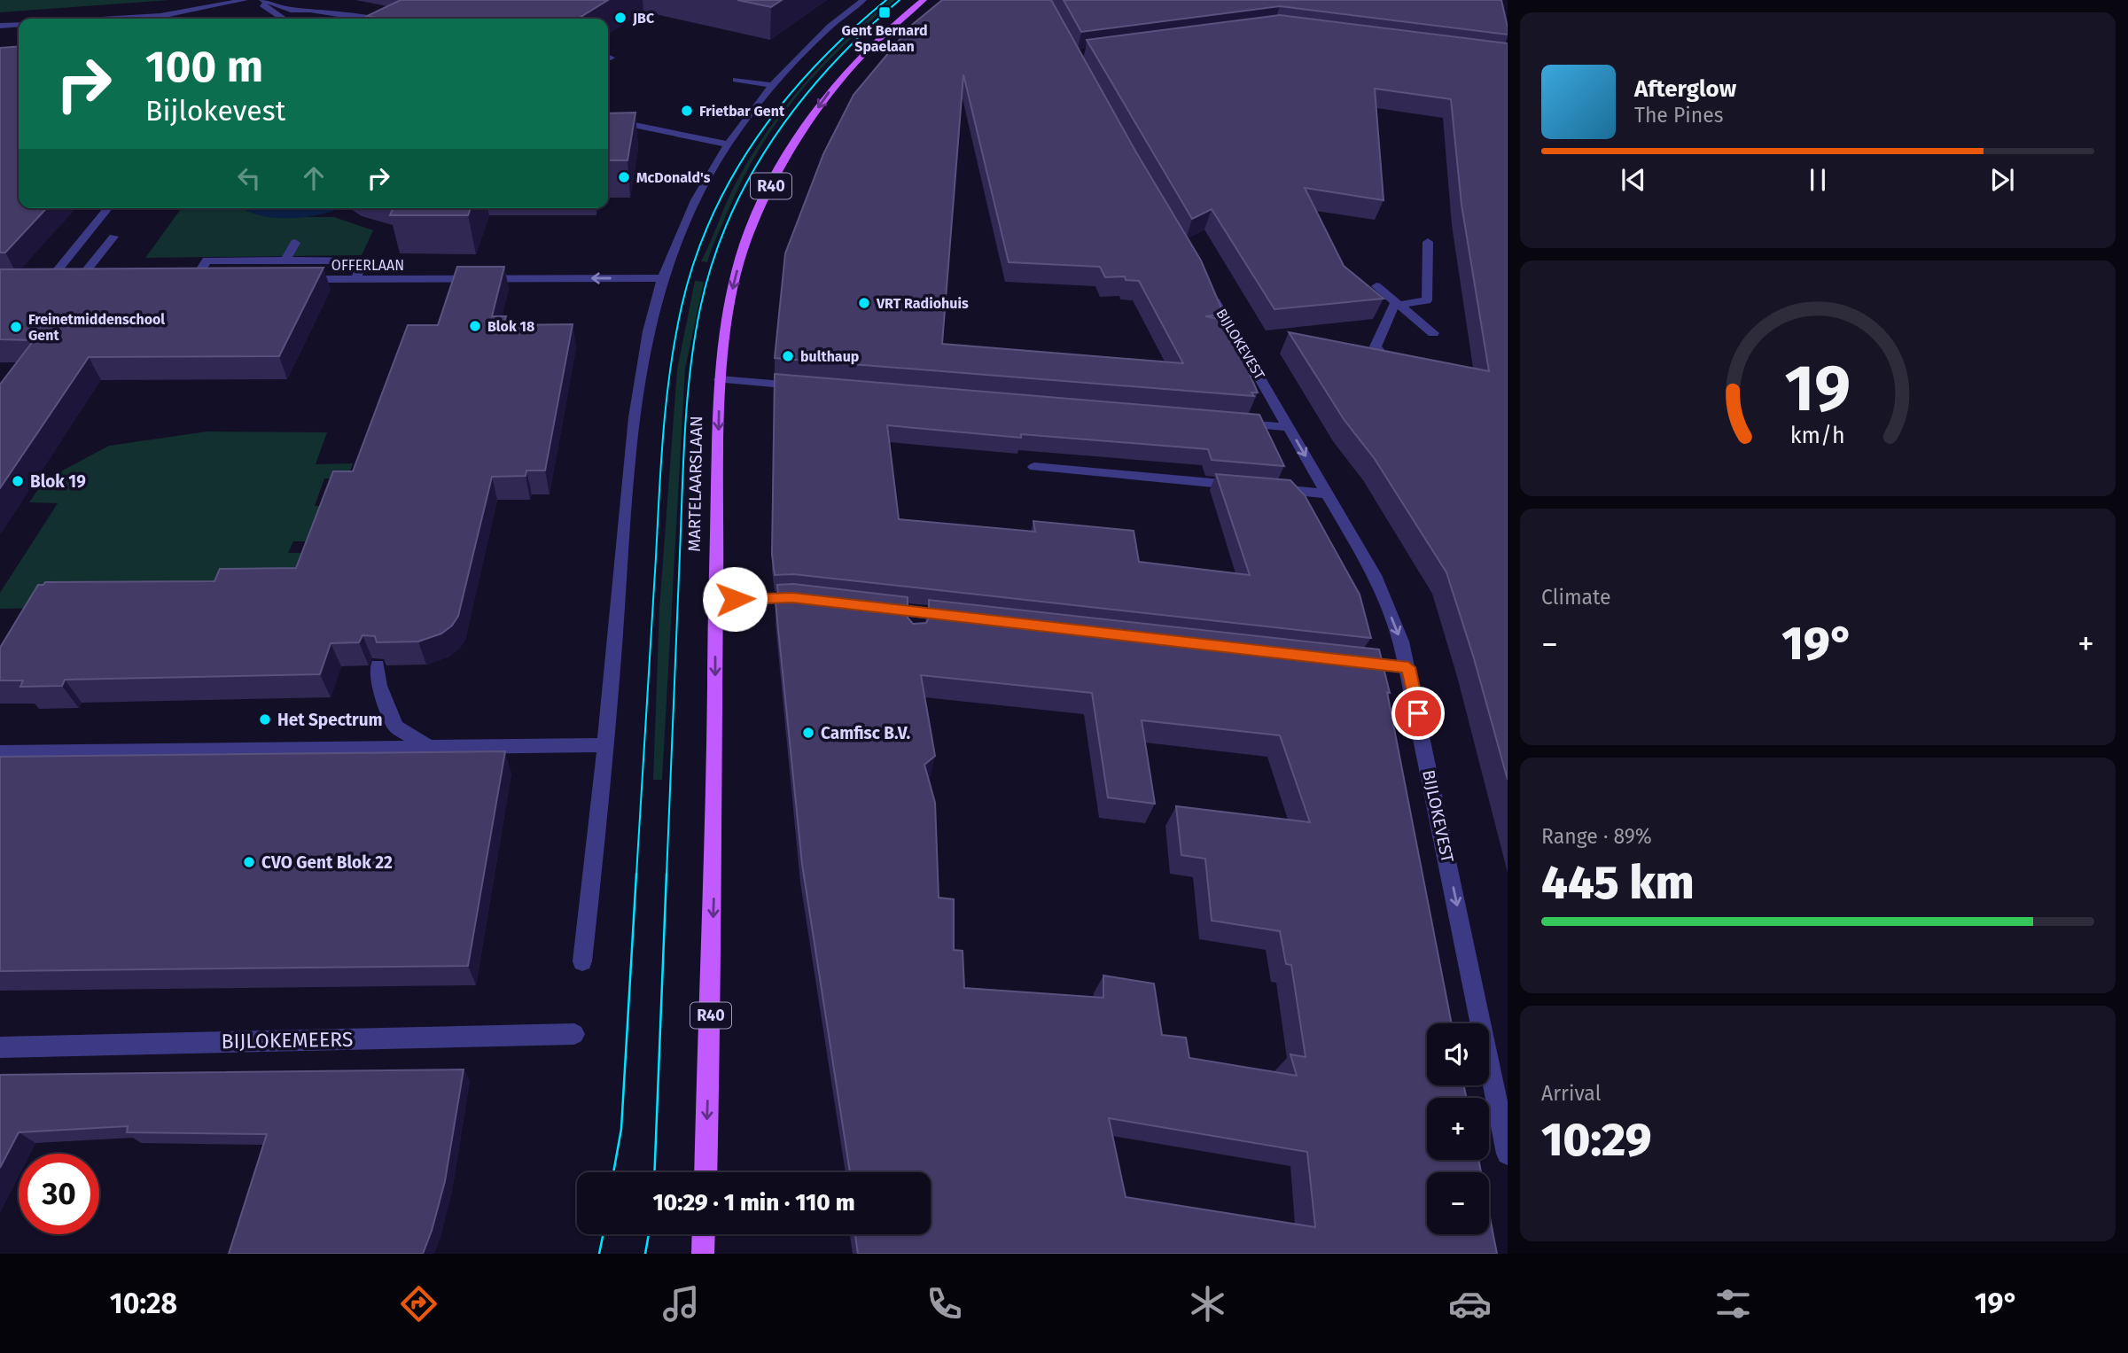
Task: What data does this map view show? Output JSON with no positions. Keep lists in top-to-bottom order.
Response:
{
  "streets": {
    "main road": ["R40", "MARTELAARSLAAN"],
    "street": ["OFFERLAAN", "BIJLOKEVEST", "BIJLOKEMEERS"]
  },
  "one_way": ["OFFERLAAN", "BIJLOKEVEST", "MARTELAARSLAAN"],
  "places": {
    "transit": ["Gent Bernard Spaelaan"],
    "other": [
      "JBC",
      "Frietbar Gent",
      "McDonald's",
      "VRT Radiohuis",
      "Blok 18",
      "Freinetmiddenschool Gent",
      "bulthaup",
      "Blok 19",
      "Het Spectrum",
      "Camfisc B.V.",
      "CVO Gent Blok 22"
    ]
  },
  "page": {
    "turn": ["100 m", "Bijlokevest"],
    "song": ["Afterglow", "The Pines"],
    "tile": [
      "Climate",
      ["Range · 89%", "445 km"],
      ["Arrival", "10:29"]
    ],
    "heat": ["−", "19°", "+"],
    "map_buttons": ["+", "−"],
    "limit": "30",
    "trip": "10:29 · 1 min · 110 m",
    "tabs": ["10:28", "19°"],
    "gauge": ["19", "km/h"]
  }
}
